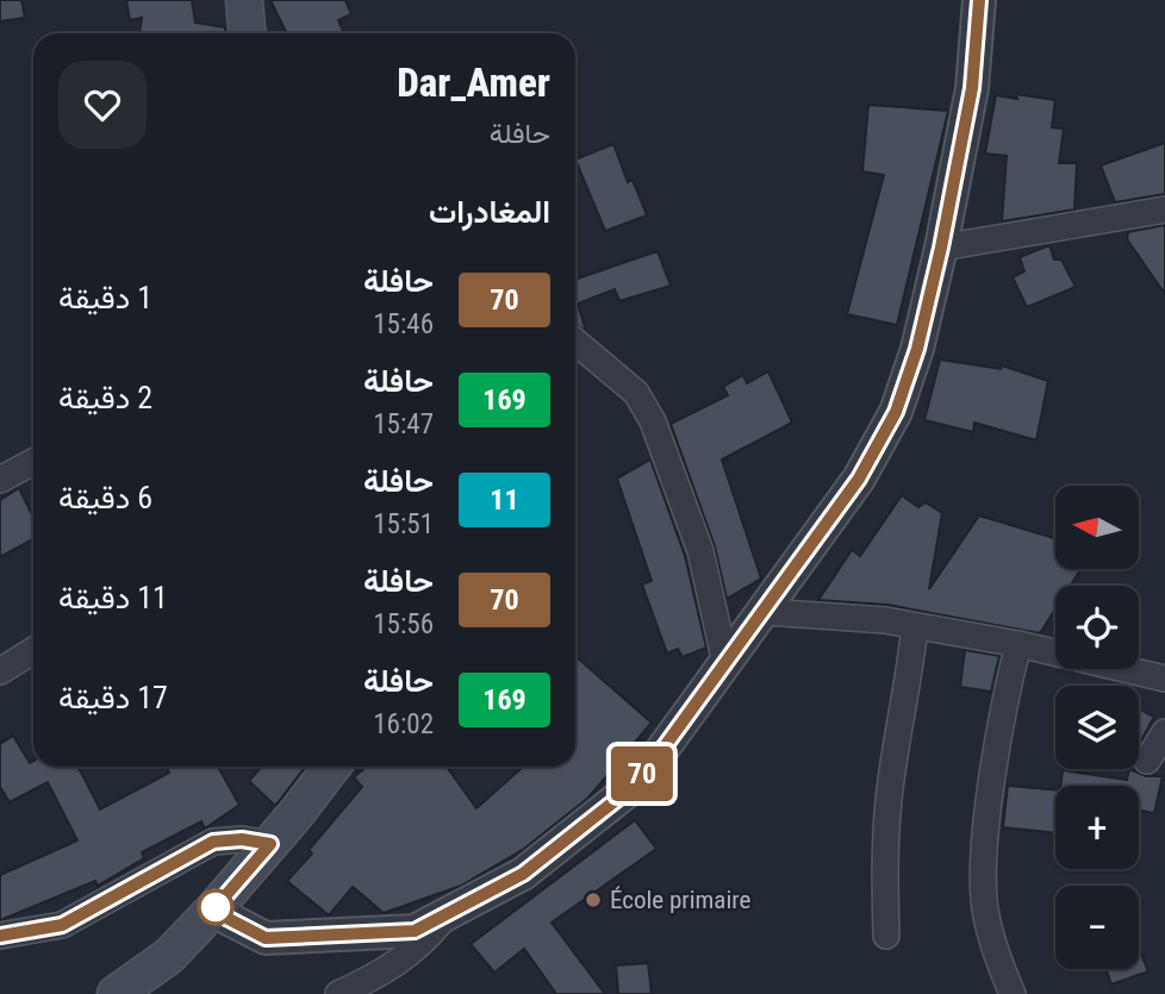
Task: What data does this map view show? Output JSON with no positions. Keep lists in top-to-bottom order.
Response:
{
  "places": ["École primaire"],
  "lines": ["bus line 70"],
  "north": "left",
  "page": {
    "on_map": "70",
    "heading": [
      ["Dar_Amer", "حافلة"],
      "المغادرات"
    ],
    "list": [
      {
        "mark": "70",
        "name": "حافلة",
        "note": "15:46",
        "value": "1 دقيقة"
      },
      {
        "mark": "169",
        "name": "حافلة",
        "note": "15:47",
        "value": "2 دقيقة"
      },
      {
        "mark": "11",
        "name": "حافلة",
        "note": "15:51",
        "value": "6 دقيقة"
      },
      {
        "mark": "70",
        "name": "حافلة",
        "note": "15:56",
        "value": "11 دقيقة"
      },
      {
        "mark": "169",
        "name": "حافلة",
        "note": "16:02",
        "value": "17 دقيقة"
      }
    ],
    "map_buttons": ["+", "−"]
  }
}
